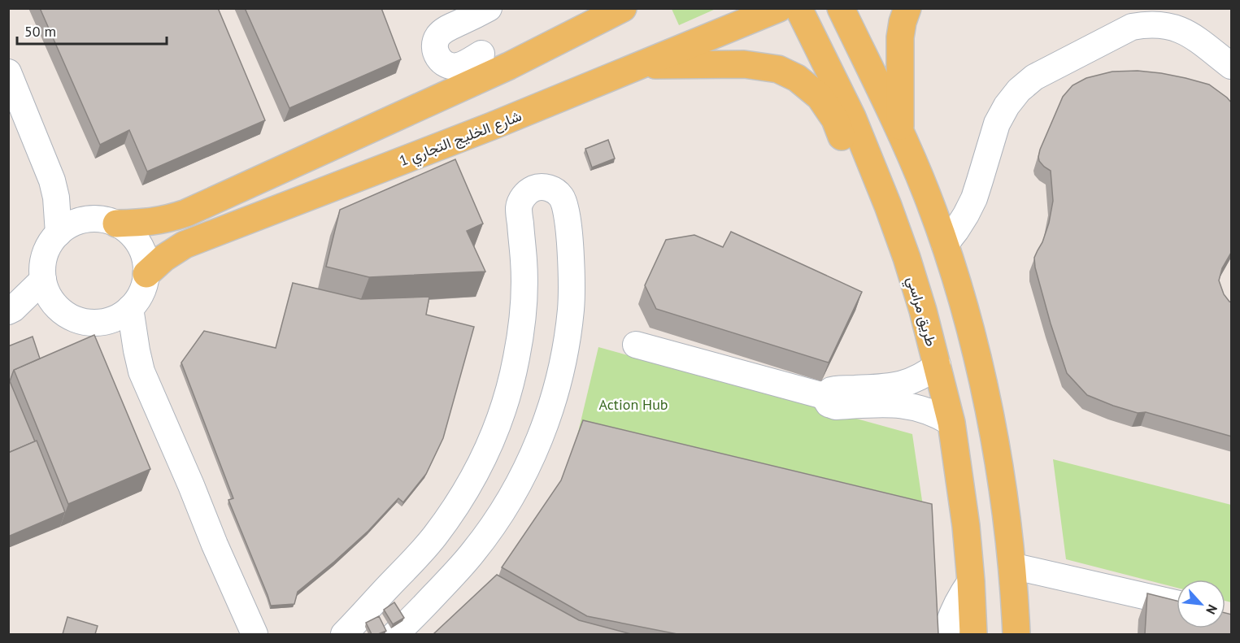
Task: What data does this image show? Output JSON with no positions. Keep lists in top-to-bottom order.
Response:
{
  "streets": {
    "main road": ["شارع الخليج التجاري 1", "طريق مراسي"]
  },
  "parks": ["Action Hub"],
  "scale_bar": "50 m",
  "north": "bottom right"
}
